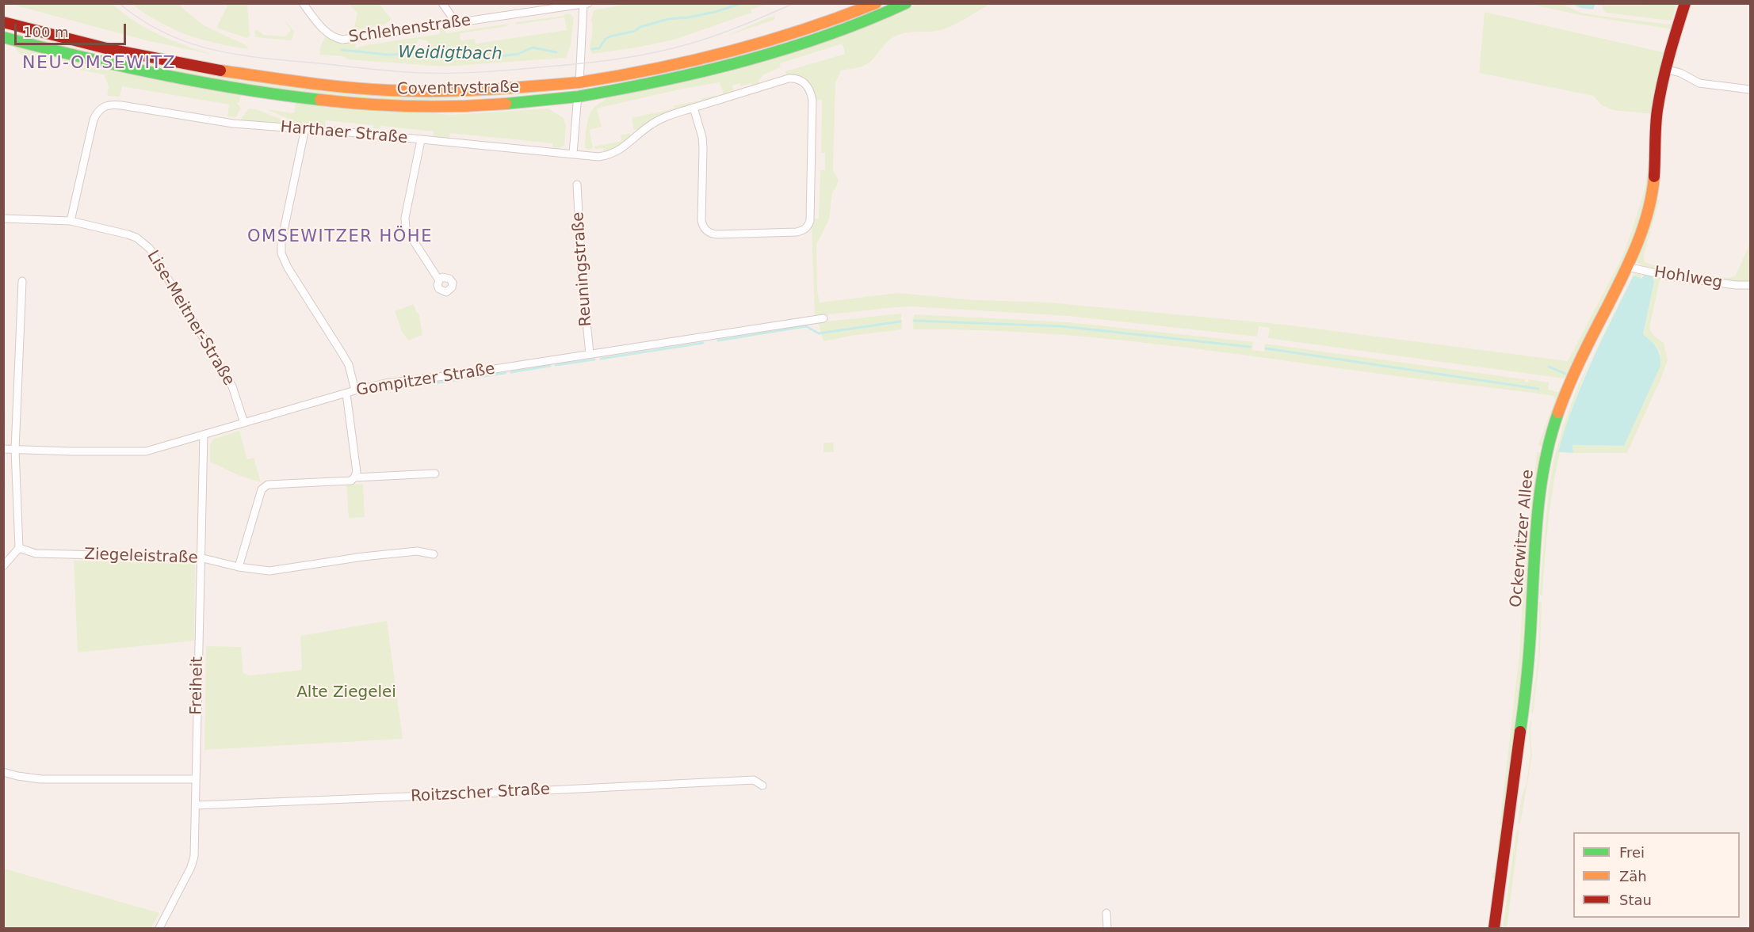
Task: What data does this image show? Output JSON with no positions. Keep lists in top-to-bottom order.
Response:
{
  "streets": {
    "main road": ["Coventrystraße", "Ockerwitzer Allee"],
    "street": [
      "Schlehenstraße",
      "Harthaer Straße",
      "Reuningstraße",
      "Hohlweg",
      "Lise-Meitner-Straße",
      "Gompitzer Straße",
      "Ziegeleistraße",
      "Freiheit",
      "Roitzscher Straße"
    ]
  },
  "crossings": [
    ["Harthaer Straße", "Lise-Meitner-Straße"],
    ["Reuningstraße", "Gompitzer Straße"],
    ["Hohlweg", "Ockerwitzer Allee"],
    ["Lise-Meitner-Straße", "Gompitzer Straße"],
    ["Gompitzer Straße", "Freiheit"],
    ["Ziegeleistraße", "Freiheit"],
    ["Freiheit", "Roitzscher Straße"]
  ],
  "districts": ["NEU-OMSEWITZ", "OMSEWITZER HÖHE"],
  "water": ["Weidigtbach"],
  "parks": ["Alte Ziegelei"],
  "legend": ["Frei", "Zäh", "Stau"],
  "scale_bar": "100 m"
}
